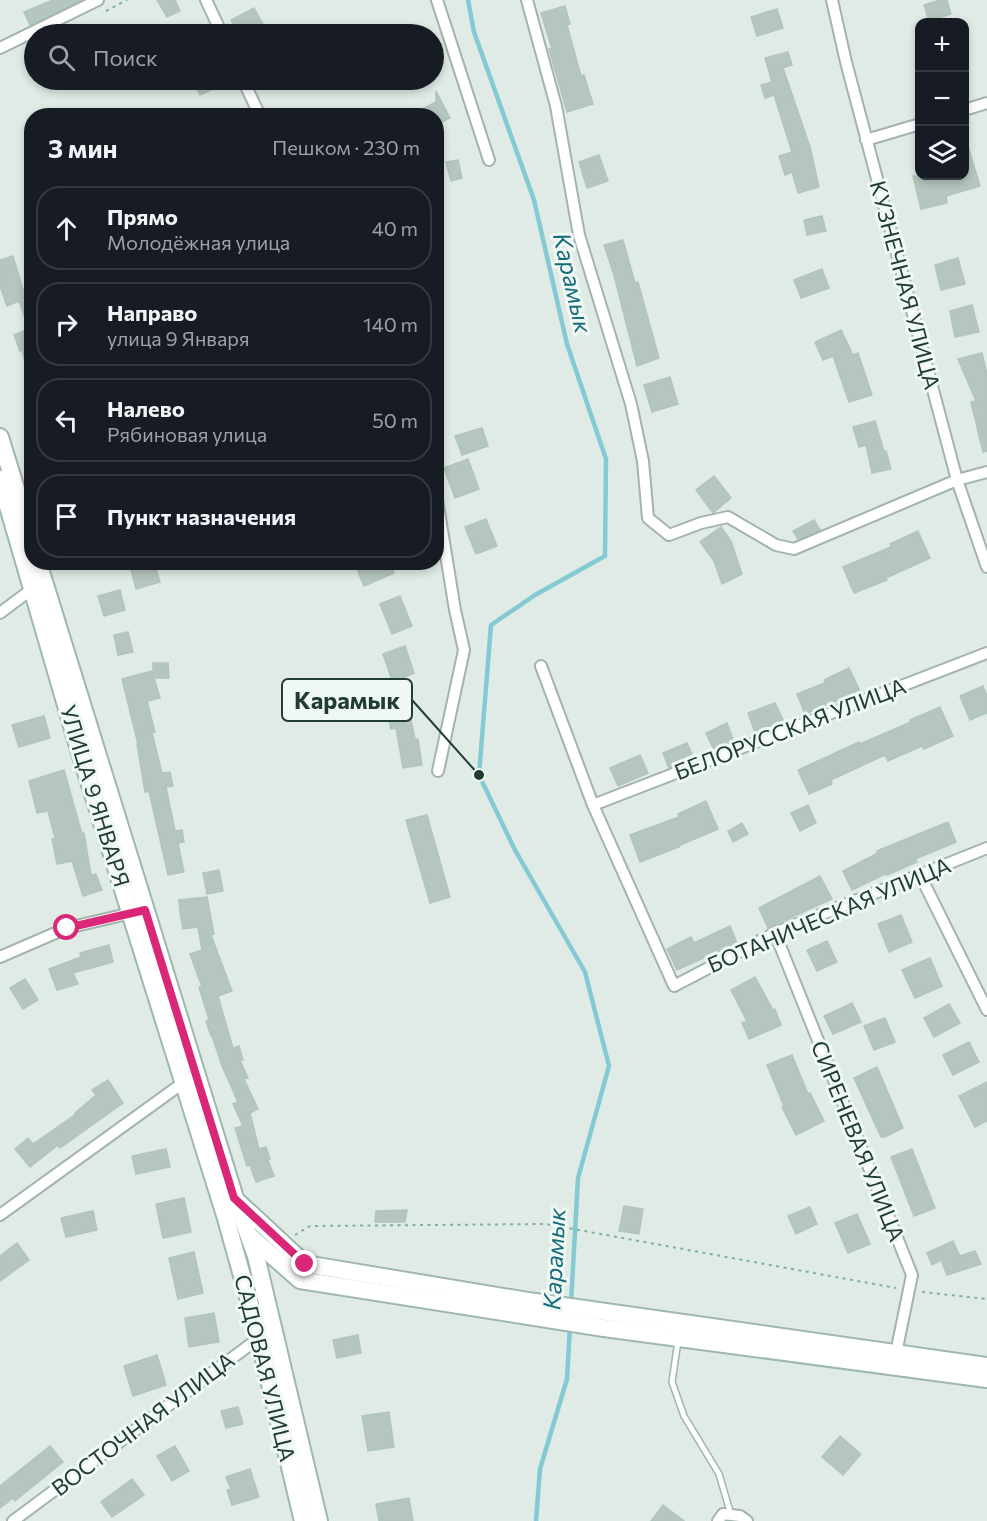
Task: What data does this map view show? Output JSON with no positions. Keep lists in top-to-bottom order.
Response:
{
  "streets": {
    "main road": ["УЛИЦА 9 ЯНВАРЯ", "САДОВАЯ УЛИЦА"],
    "street": [
      "КУЗНЕЧНАЯ УЛИЦА",
      "БЕЛОРУССКАЯ УЛИЦА",
      "БОТАНИЧЕСКАЯ УЛИЦА",
      "СИРЕНЕВАЯ УЛИЦА",
      "ВОСТОЧНАЯ УЛИЦА"
    ]
  },
  "crossings": [
    ["БЕЛОРУССКАЯ УЛИЦА", "БОТАНИЧЕСКАЯ УЛИЦА"],
    ["УЛИЦА 9 ЯНВАРЯ", "САДОВАЯ УЛИЦА"],
    ["БОТАНИЧЕСКАЯ УЛИЦА", "СИРЕНЕВАЯ УЛИЦА"],
    ["САДОВАЯ УЛИЦА", "ВОСТОЧНАЯ УЛИЦА"]
  ],
  "water": ["Карамык"],
  "places": ["Карамык"],
  "page": {
    "map_buttons": ["+", "−"],
    "search": "Поиск",
    "heading": ["3 мин", "Пешком · 230 m"],
    "list": [
      ["Прямо", "Молодёжная улица", "40 m"],
      ["Направо", "улица 9 Января", "140 m"],
      ["Налево", "Рябиновая улица", "50 m"],
      "Пункт назначения"
    ]
  }
}
